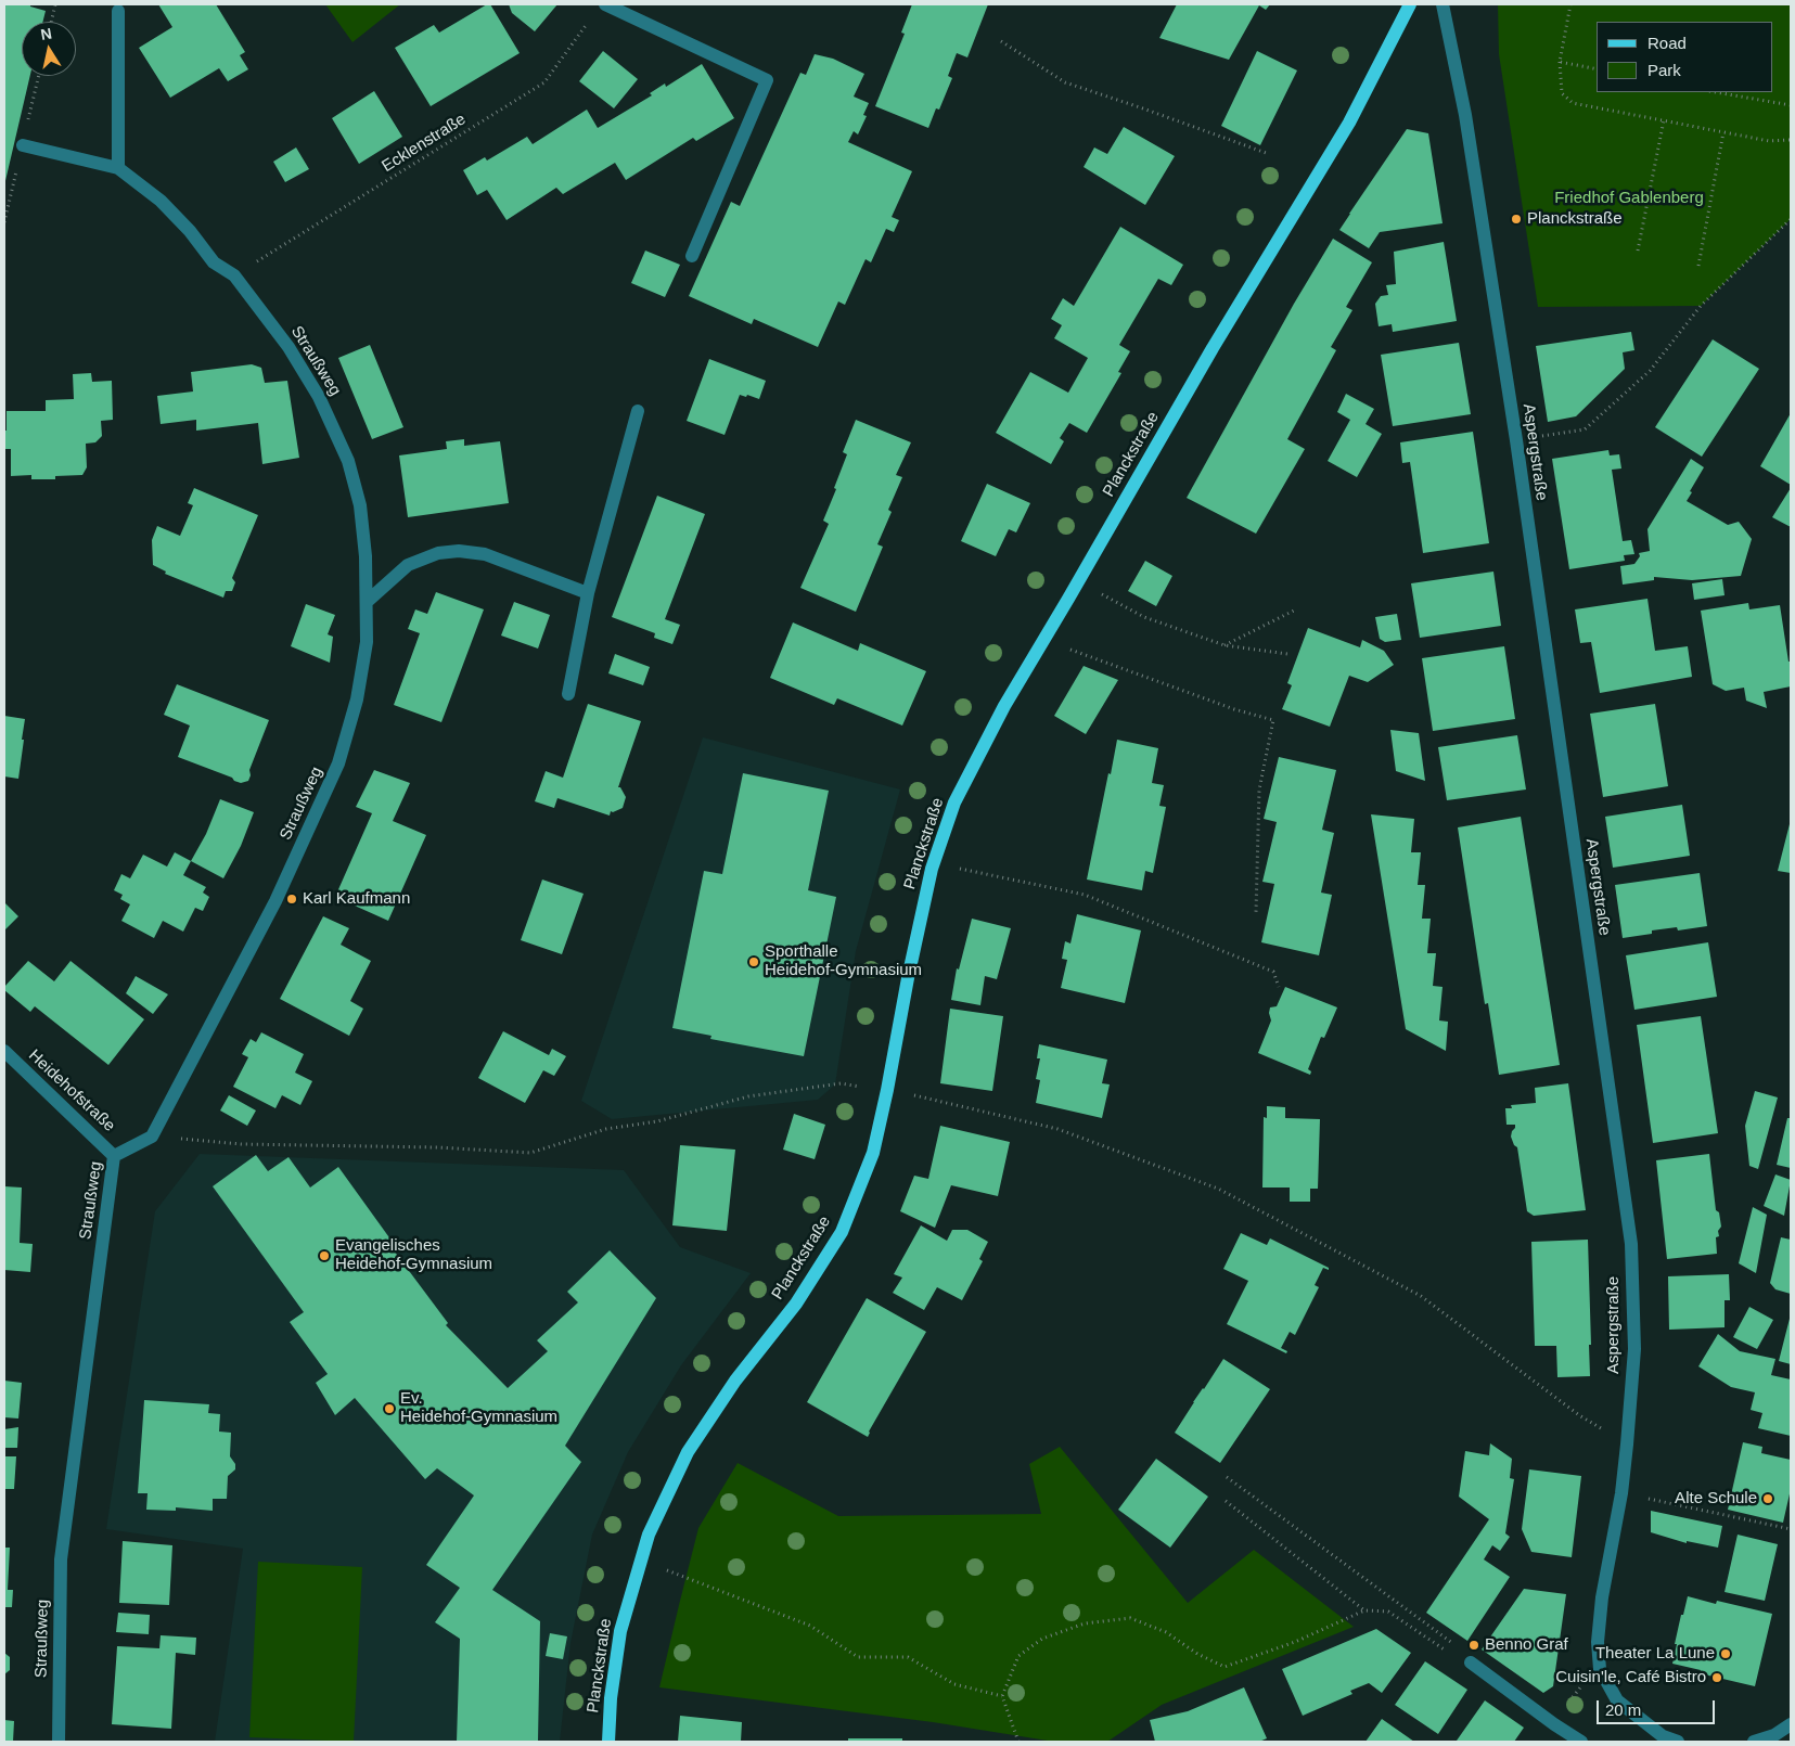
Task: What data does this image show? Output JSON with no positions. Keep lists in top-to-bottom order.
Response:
{
  "streets": {
    "main road": ["Planckstraße"],
    "street": ["Straußweg", "Aspergstraße", "Heidehofstraße"],
    "path": ["Ecklenstraße"]
  },
  "crossings": [
    ["Ecklenstraße", "Straußweg"],
    ["Straußweg", "Heidehofstraße"]
  ],
  "parks": ["Friedhof Gablenberg"],
  "places": [
    "Planckstraße",
    "Karl Kaufmann",
    "Sporthalle Heidehof-Gymnasium",
    "Evangelisches Heidehof-Gymnasium",
    "Ev. Heidehof-Gymnasium",
    "Alte Schule",
    "Benno Graf",
    "Theater La Lune",
    "Cuisin'le, Café Bistro"
  ],
  "legend": ["Road", "Park"],
  "scale_bar": "20 m",
  "north": "top"
}
